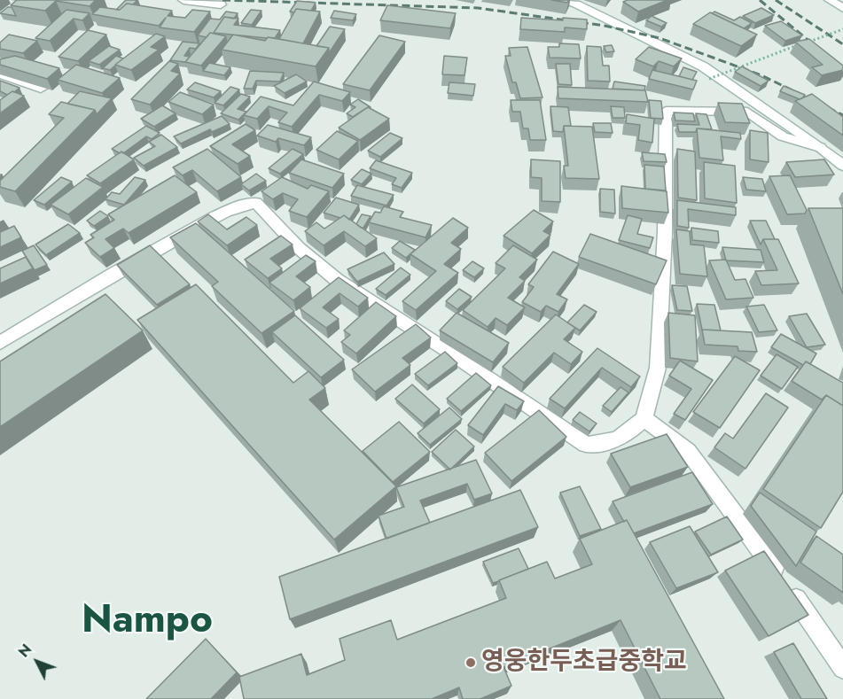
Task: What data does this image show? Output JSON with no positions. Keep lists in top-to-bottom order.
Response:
{
  "districts": ["Nampo"],
  "places": ["영웅한두초급중학교"],
  "north": "top left"
}
